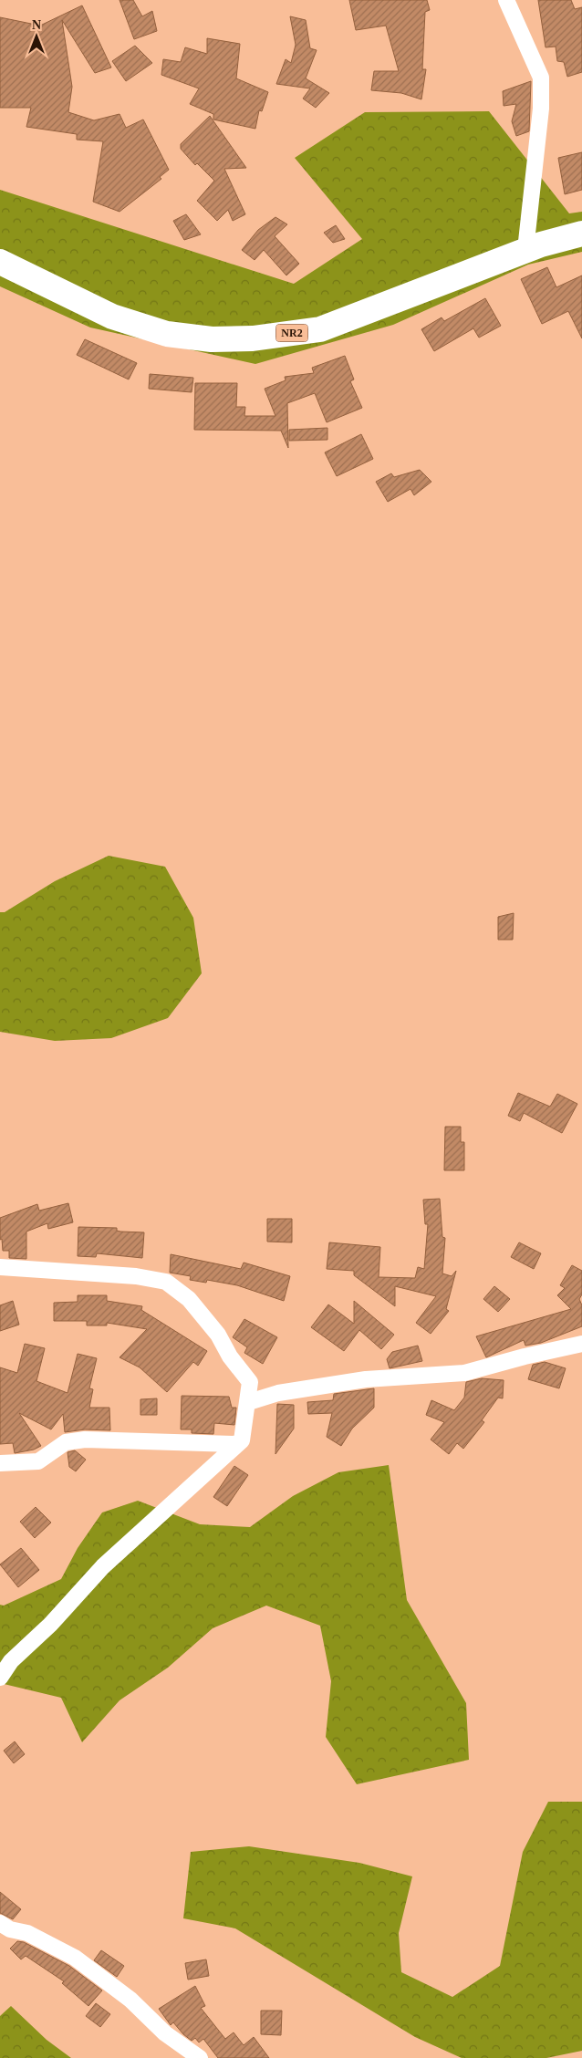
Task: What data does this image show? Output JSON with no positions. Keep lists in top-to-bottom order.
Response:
{
  "streets": {
    "highway": ["NR2"]
  },
  "north": "top"
}
